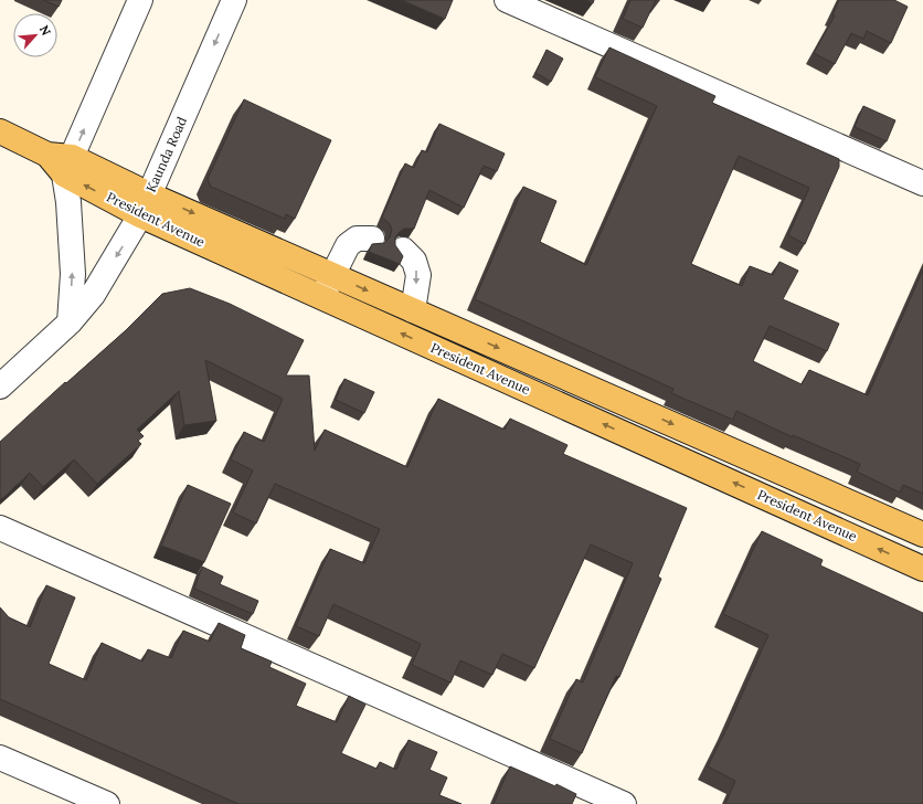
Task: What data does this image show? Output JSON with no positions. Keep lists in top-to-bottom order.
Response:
{
  "streets": {
    "main road": ["President Avenue"],
    "street": ["Kaunda Road"]
  },
  "crossings": [
    ["Kaunda Road", "President Avenue"]
  ],
  "north": "top right"
}
